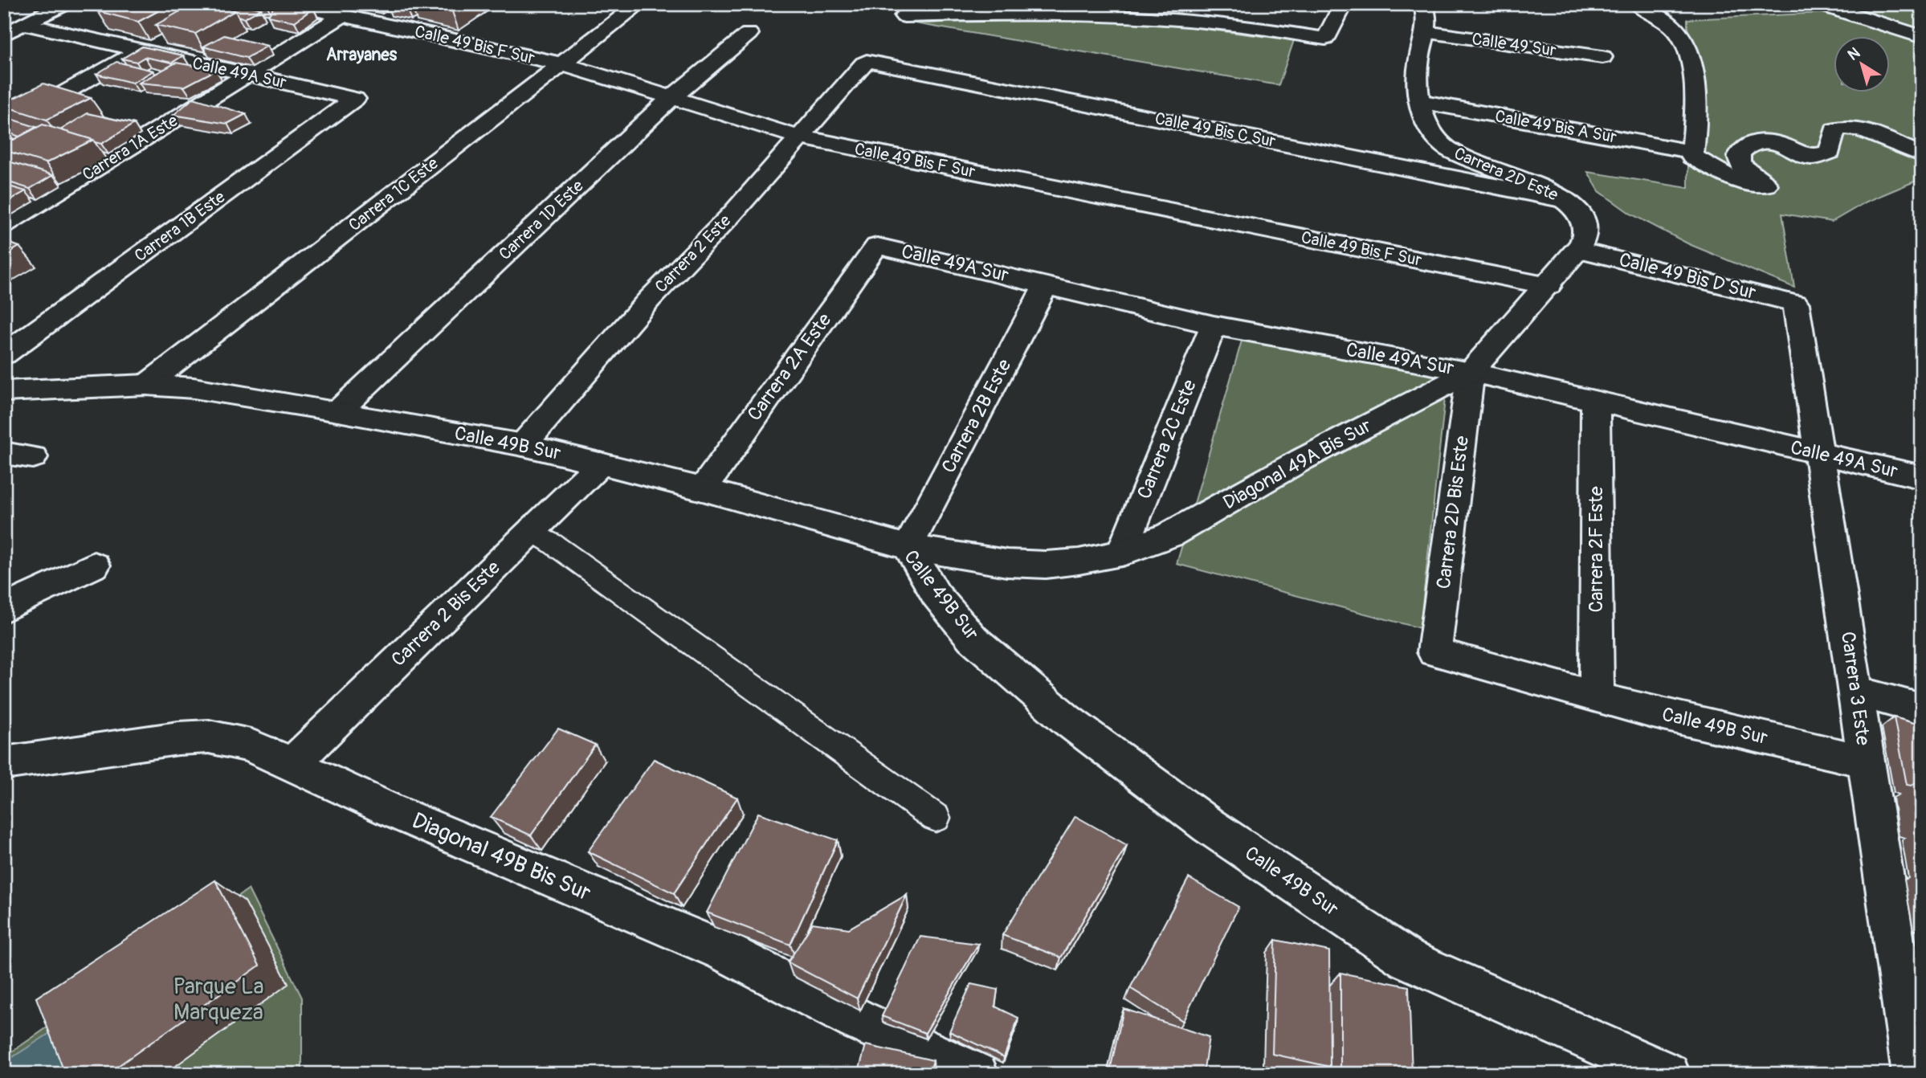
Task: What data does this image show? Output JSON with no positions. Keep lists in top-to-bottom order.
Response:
{
  "streets": {
    "street": [
      "Calle 49 Bis F Sur",
      "Calle 49 Sur",
      "Calle 49A Sur",
      "Calle 49 Bis A Sur",
      "Calle 49 Bis C Sur",
      "Carrera 1A Este",
      "Carrera 2D Este",
      "Carrera 1C Este",
      "Carrera 1D Este",
      "Carrera 1B Este",
      "Carrera 2 Este",
      "Calle 49 Bis D Sur",
      "Carrera 2A Este",
      "Carrera 2B Este",
      "Carrera 2C Este",
      "Calle 49B Sur",
      "Diagonal 49A Bis Sur",
      "Carrera 2D Bis Este",
      "Carrera 2F Este",
      "Carrera 2 Bis Este",
      "Carrera 3 Este",
      "Diagonal 49B Bis Sur"
    ]
  },
  "crossings": [
    ["Calle 49 Bis F Sur", "Carrera 1A Este"],
    ["Calle 49 Bis F Sur", "Carrera 2D Este"],
    ["Calle 49 Bis F Sur", "Carrera 1C Este"],
    ["Calle 49 Bis F Sur", "Carrera 1D Este"],
    ["Calle 49 Bis F Sur", "Carrera 2 Este"],
    ["Calle 49 Sur", "Carrera 2D Este"],
    ["Calle 49A Sur", "Carrera 1A Este"],
    ["Calle 49A Sur", "Carrera 2D Este"],
    ["Calle 49A Sur", "Carrera 1B Este"],
    ["Calle 49A Sur", "Carrera 2A Este"],
    ["Calle 49A Sur", "Carrera 2B Este"],
    ["Calle 49A Sur", "Carrera 2C Este"],
    ["Calle 49A Sur", "Diagonal 49A Bis Sur"],
    ["Calle 49A Sur", "Carrera 2D Bis Este"],
    ["Calle 49A Sur", "Carrera 2F Este"],
    ["Calle 49A Sur", "Carrera 3 Este"],
    ["Calle 49 Bis A Sur", "Carrera 2D Este"],
    ["Calle 49 Bis C Sur", "Carrera 2D Este"],
    ["Calle 49 Bis C Sur", "Carrera 2 Este"],
    ["Carrera 2D Este", "Calle 49 Bis D Sur"],
    ["Carrera 2D Este", "Diagonal 49A Bis Sur"],
    ["Carrera 2D Este", "Carrera 2D Bis Este"],
    ["Carrera 1C Este", "Calle 49B Sur"],
    ["Carrera 1D Este", "Calle 49B Sur"],
    ["Carrera 2 Este", "Calle 49B Sur"],
    ["Calle 49 Bis D Sur", "Carrera 3 Este"],
    ["Carrera 2A Este", "Calle 49B Sur"],
    ["Carrera 2B Este", "Calle 49B Sur"],
    ["Carrera 2B Este", "Diagonal 49A Bis Sur"],
    ["Carrera 2C Este", "Diagonal 49A Bis Sur"],
    ["Calle 49B Sur", "Diagonal 49A Bis Sur"],
    ["Calle 49B Sur", "Carrera 2D Bis Este"],
    ["Calle 49B Sur", "Carrera 2F Este"],
    ["Calle 49B Sur", "Carrera 2 Bis Este"],
    ["Calle 49B Sur", "Carrera 3 Este"],
    ["Diagonal 49A Bis Sur", "Carrera 2D Bis Este"],
    ["Carrera 2 Bis Este", "Diagonal 49B Bis Sur"]
  ],
  "districts": ["Arrayanes"],
  "parks": ["Parque La Marqueza"],
  "north": "top left"
}
